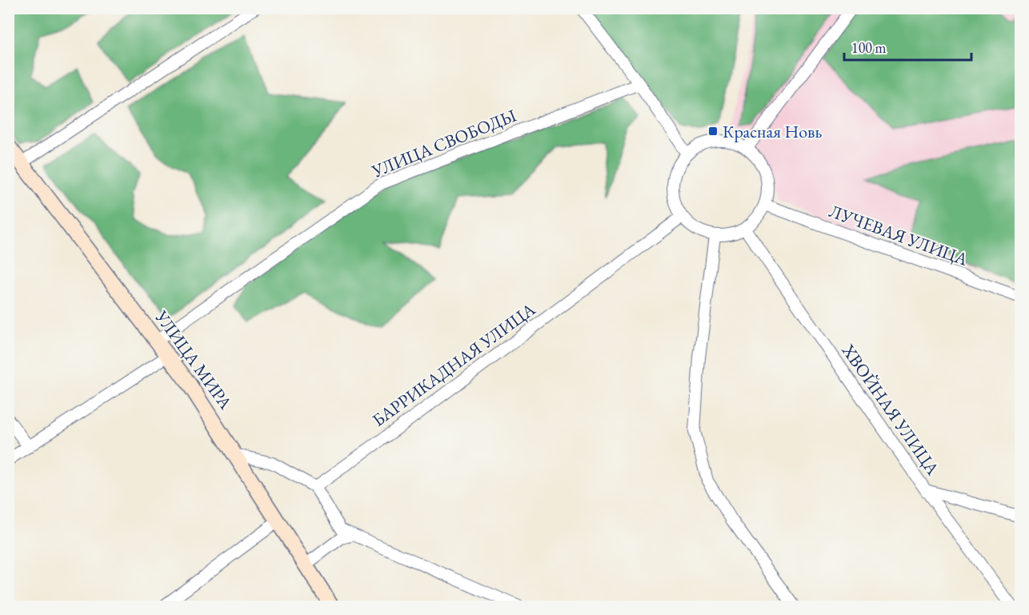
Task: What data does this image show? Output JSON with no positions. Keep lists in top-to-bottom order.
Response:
{
  "streets": {
    "street": [
      "УЛИЦА СВОБОДЫ",
      "ЛУЧЕВАЯ УЛИЦА",
      "УЛИЦА МИРА",
      "БАРРИКАДНАЯ УЛИЦА",
      "ХВОЙНАЯ УЛИЦА"
    ]
  },
  "crossings": [
    ["УЛИЦА СВОБОДЫ", "УЛИЦА МИРА"],
    ["ЛУЧЕВАЯ УЛИЦА", "БАРРИКАДНАЯ УЛИЦА"],
    ["ЛУЧЕВАЯ УЛИЦА", "ХВОЙНАЯ УЛИЦА"],
    ["БАРРИКАДНАЯ УЛИЦА", "ХВОЙНАЯ УЛИЦА"]
  ],
  "places": {
    "transit": ["Красная Новь"]
  },
  "scale_bar": "100 m"
}
